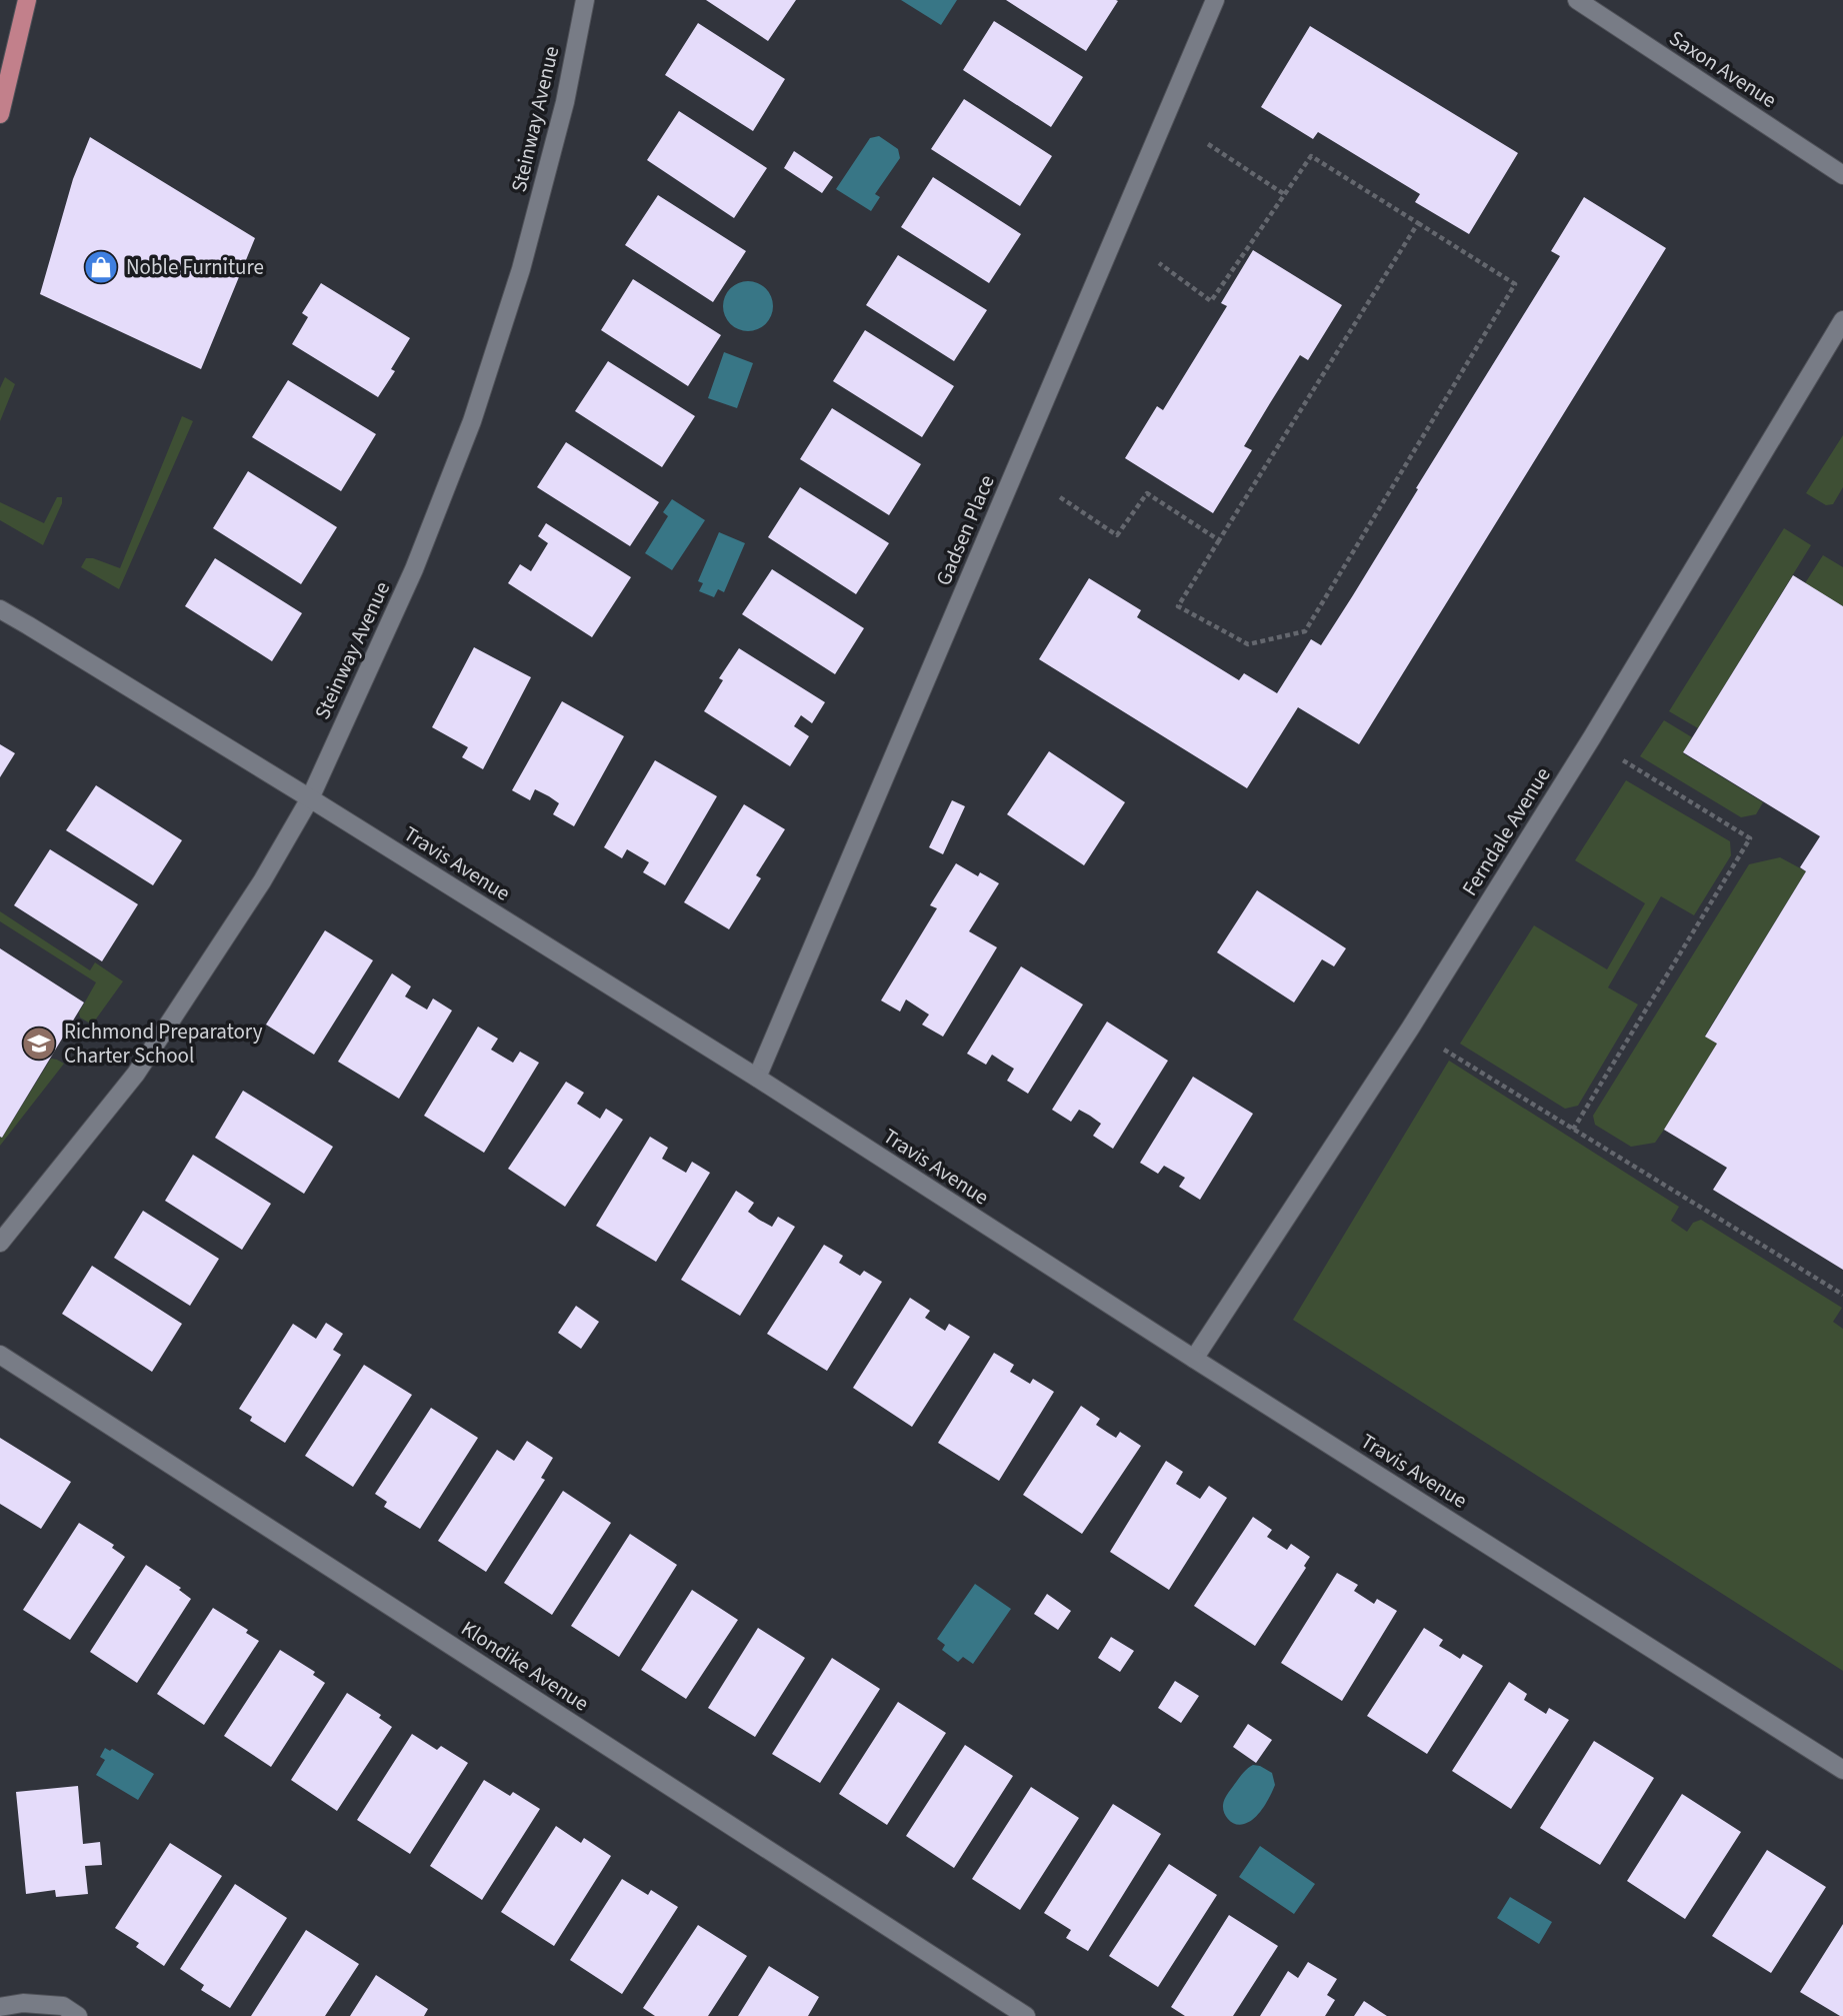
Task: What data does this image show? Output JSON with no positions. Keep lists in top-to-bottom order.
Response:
{
  "streets": {
    "street": [
      "Saxon Avenue",
      "Steinway Avenue",
      "Gadsen Place",
      "Ferndale Avenue",
      "Travis Avenue",
      "Klondike Avenue"
    ]
  },
  "crossings": [
    ["Steinway Avenue", "Travis Avenue"],
    ["Gadsen Place", "Travis Avenue"],
    ["Ferndale Avenue", "Travis Avenue"]
  ],
  "places": {
    "shop": ["Noble Furniture"],
    "school or university": ["Richmond Preparatory Charter School"]
  }
}
